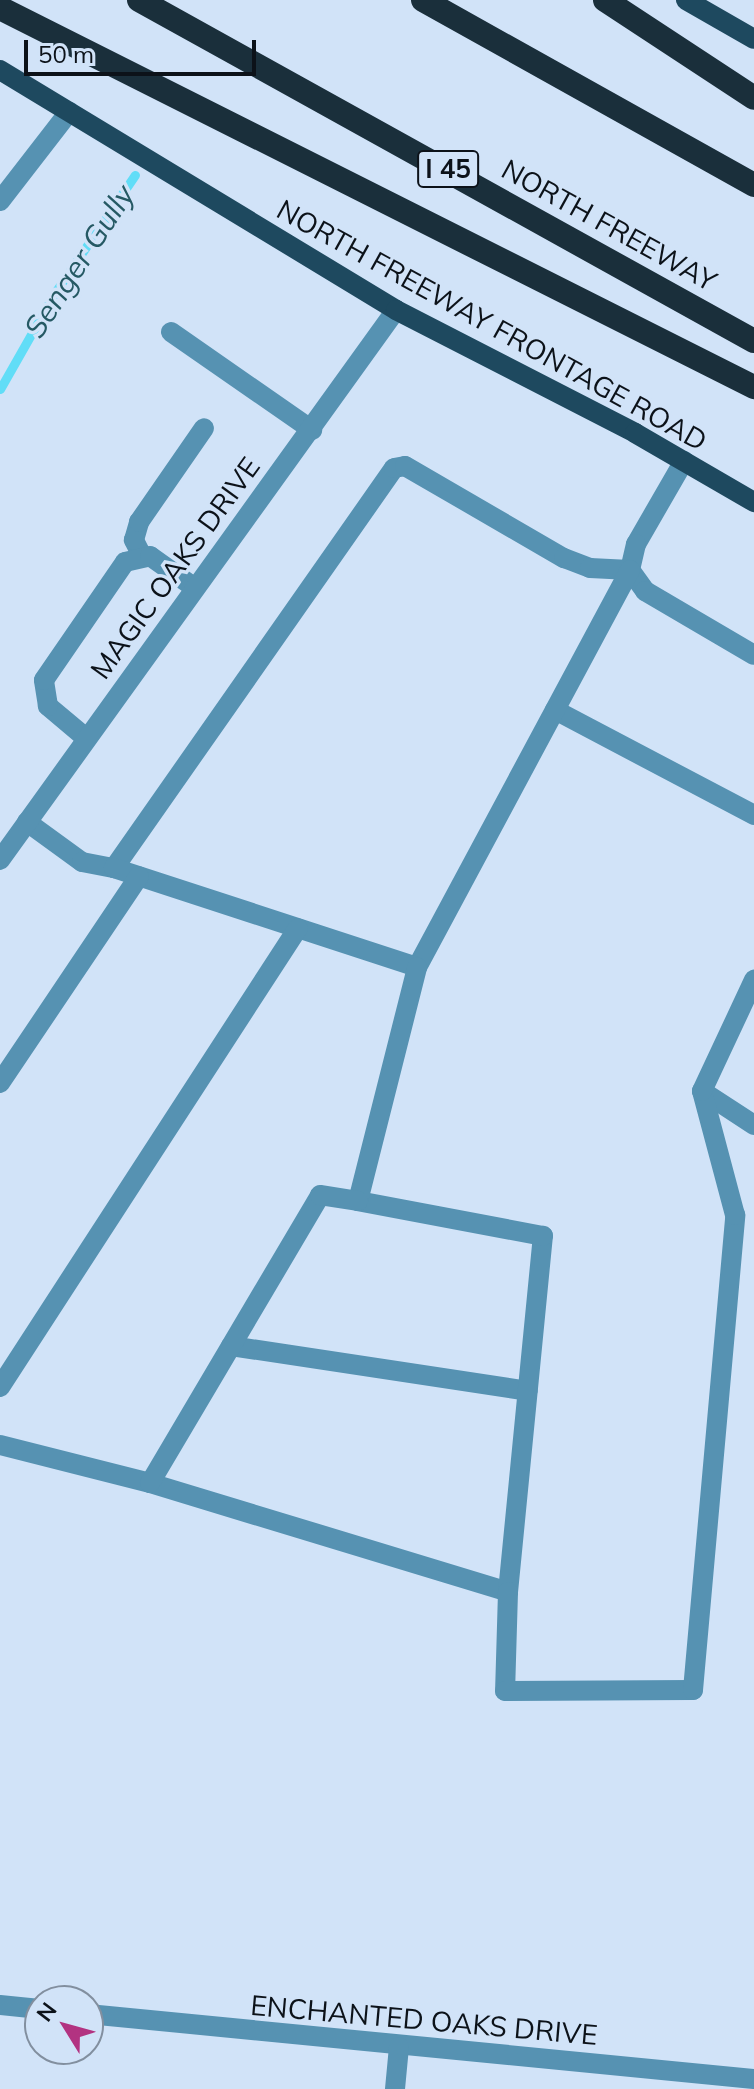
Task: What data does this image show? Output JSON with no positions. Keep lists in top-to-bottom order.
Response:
{
  "streets": {
    "highway": ["I 45", "NORTH FREEWAY"],
    "main road": ["NORTH FREEWAY FRONTAGE ROAD"],
    "street": ["MAGIC OAKS DRIVE", "ENCHANTED OAKS DRIVE"]
  },
  "crossings": [
    ["NORTH FREEWAY FRONTAGE ROAD", "MAGIC OAKS DRIVE"]
  ],
  "water": ["Senger Gully"],
  "scale_bar": "50 m",
  "north": "top left"
}
